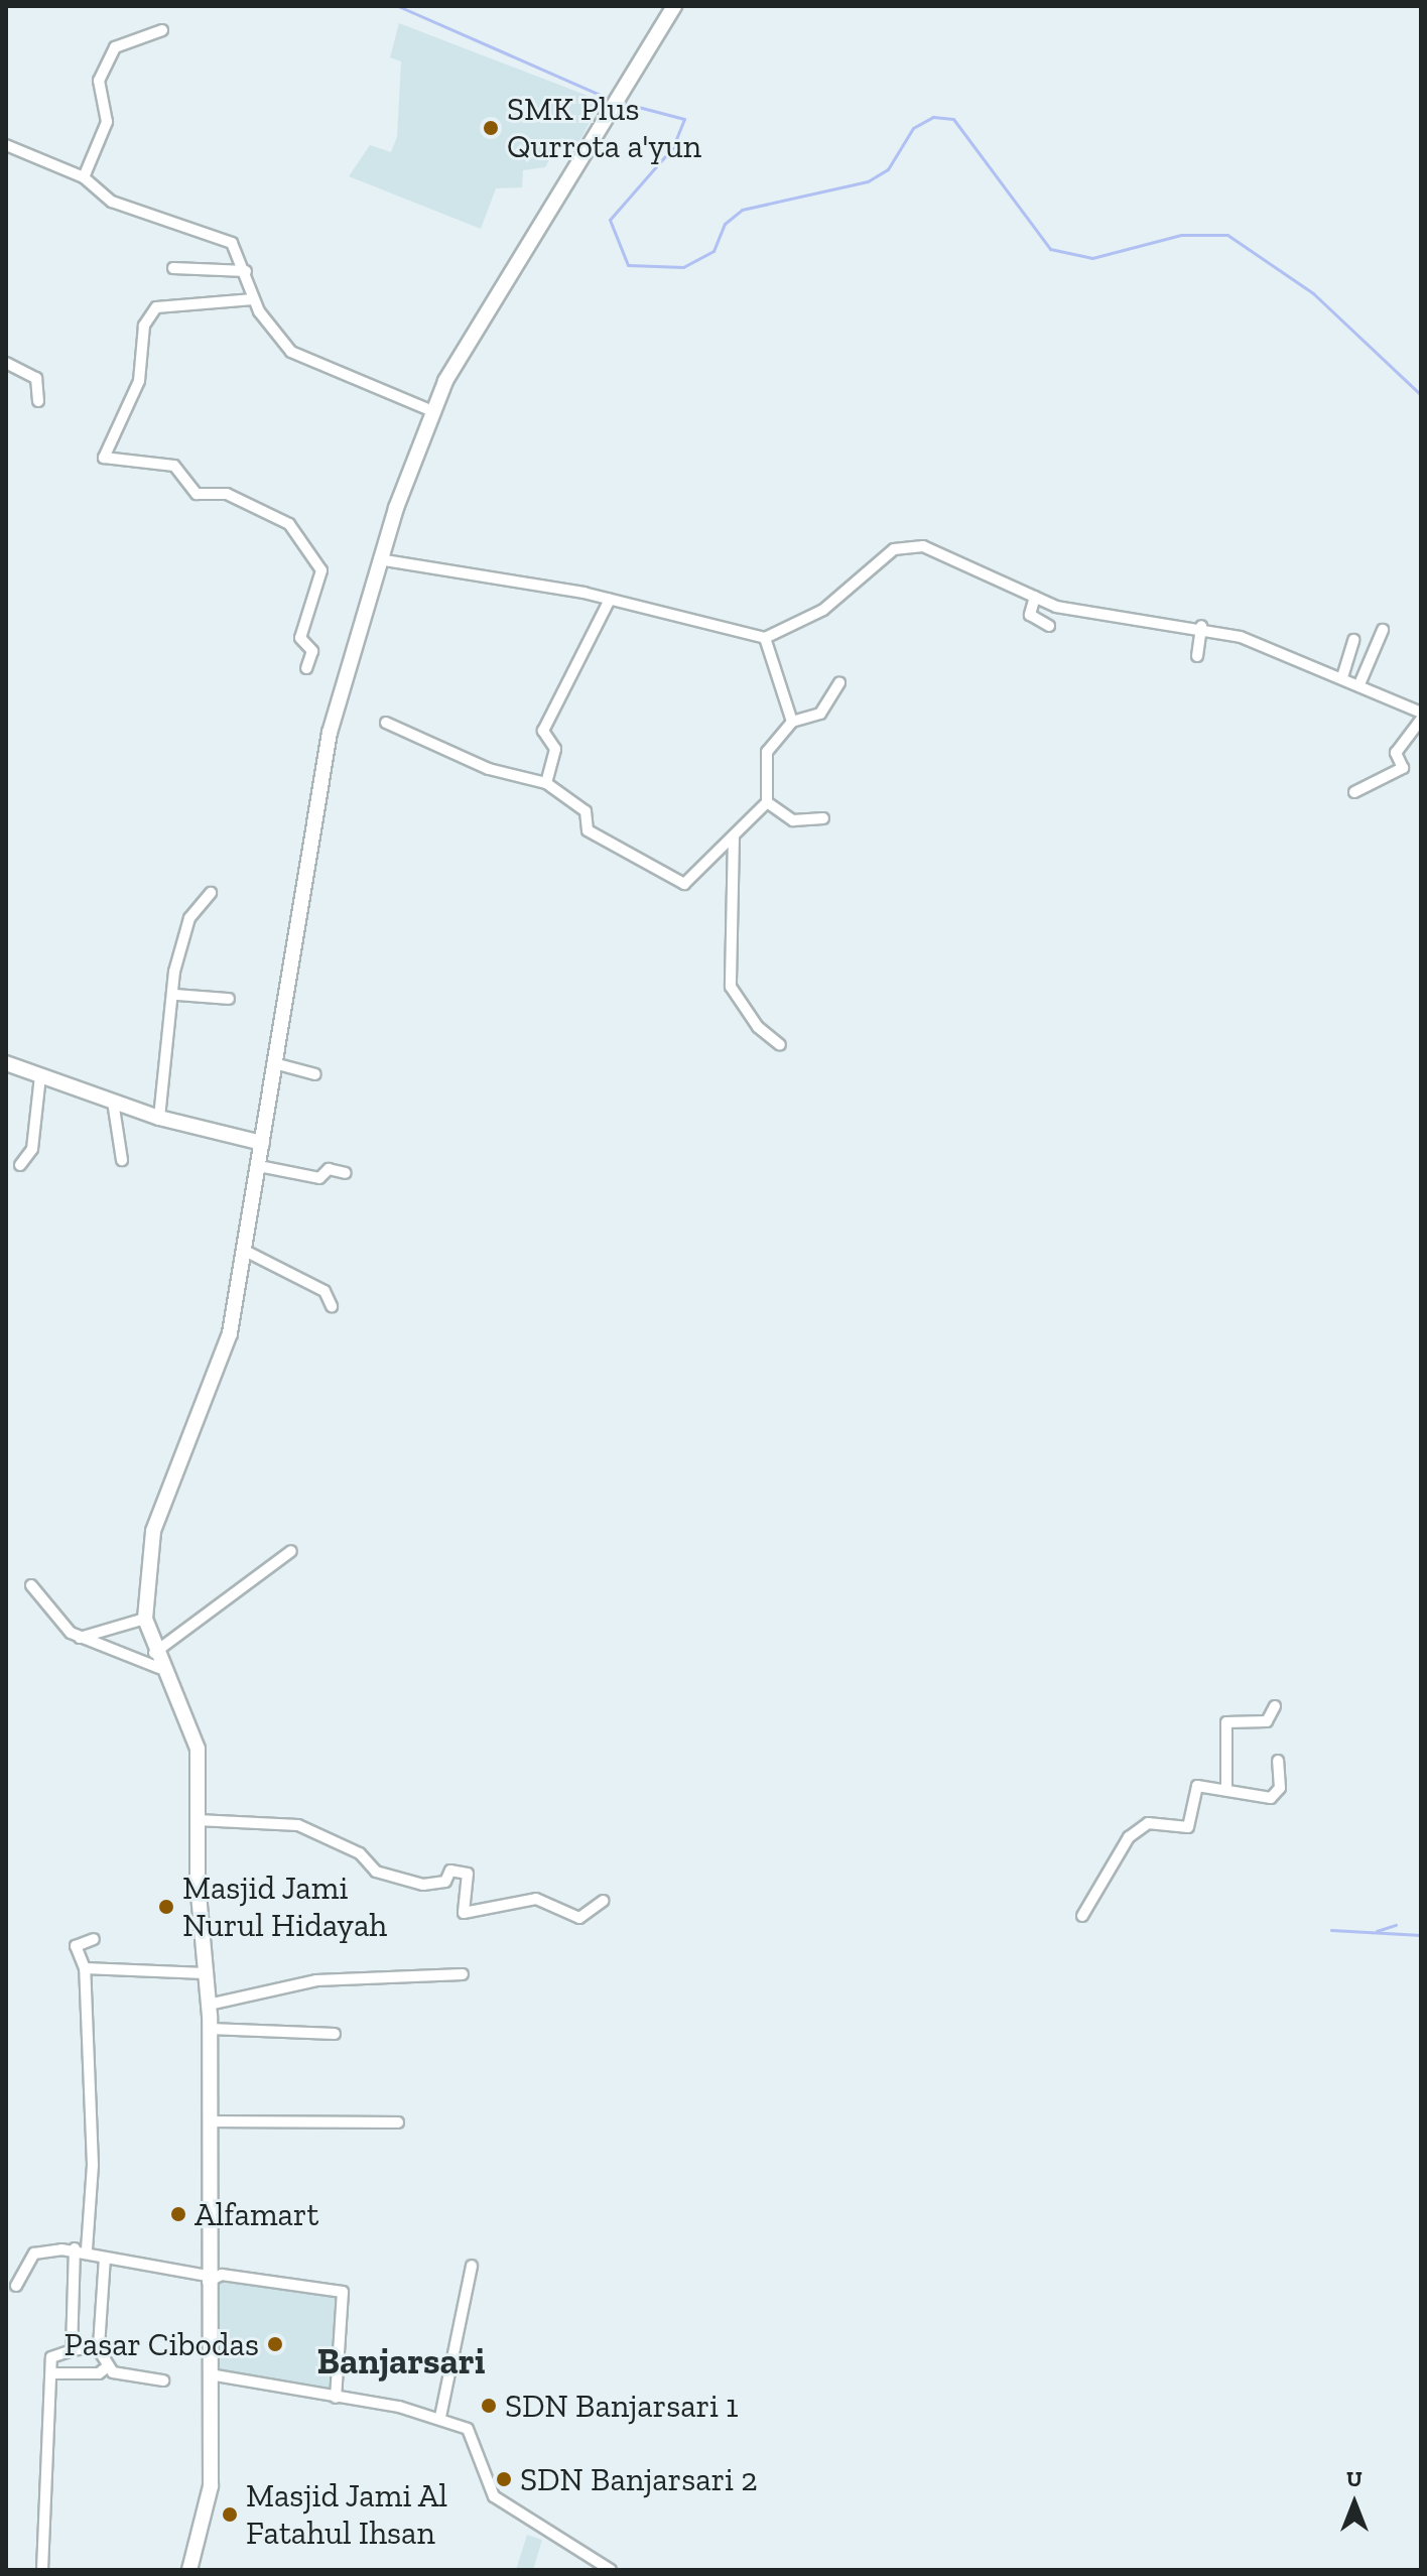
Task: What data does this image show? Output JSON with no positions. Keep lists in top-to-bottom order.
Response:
{
  "districts": ["Banjarsari"],
  "places": [
    "SMK Plus Qurrota a'yun",
    "Masjid Jami Nurul Hidayah",
    "Alfamart",
    "Pasar Cibodas",
    "SDN Banjarsari 1",
    "SDN Banjarsari 2",
    "Masjid Jami Al Fatahul Ihsan"
  ],
  "north": "top"
}
